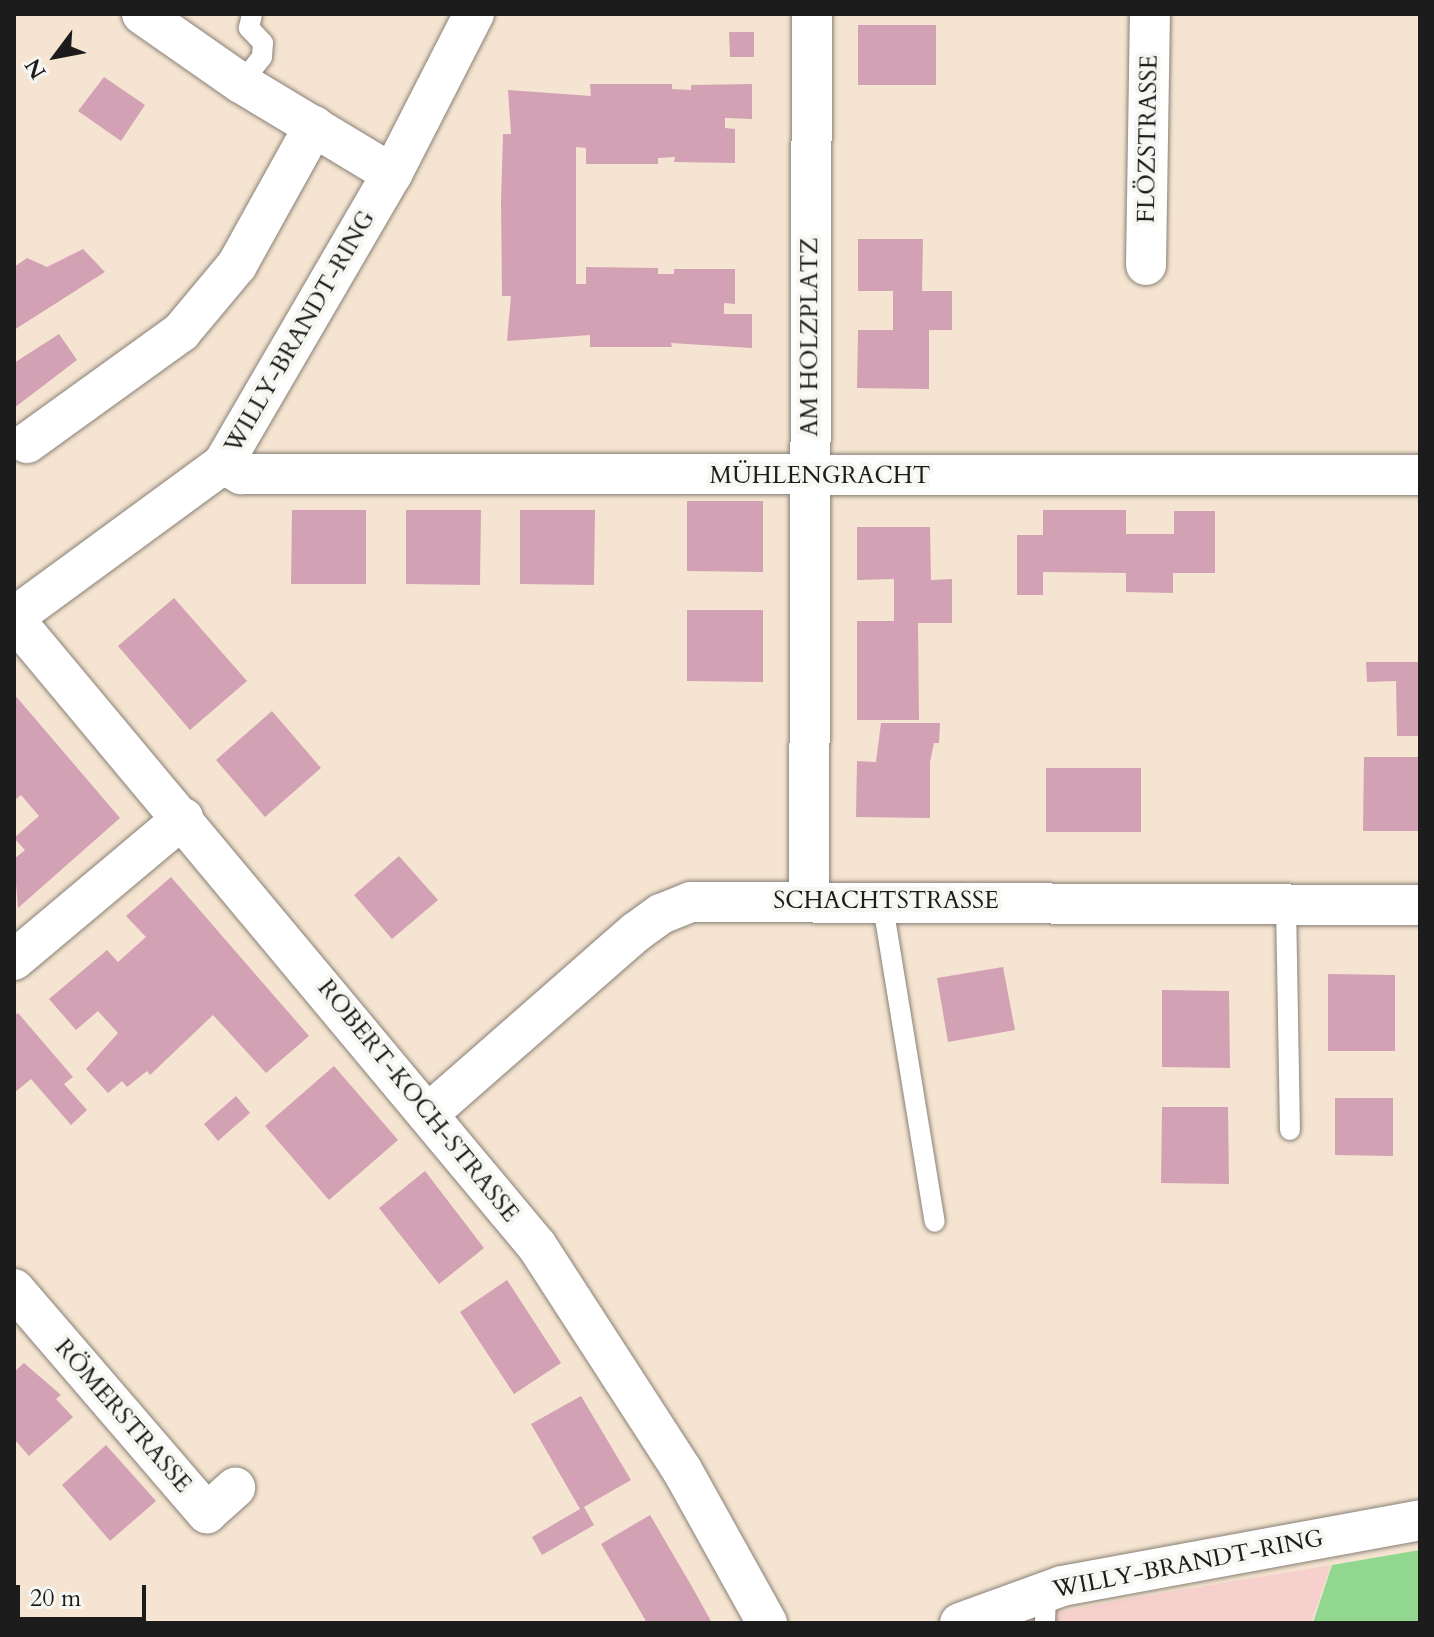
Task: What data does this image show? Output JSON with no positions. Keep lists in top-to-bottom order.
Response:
{
  "streets": {
    "street": [
      "FLÖZSTRASSE",
      "WILLY-BRANDT-RING",
      "AM HOLZPLATZ",
      "MÜHLENGRACHT",
      "SCHACHTSTRASSE",
      "ROBERT-KOCH-STRASSE",
      "RÖMERSTRASSE"
    ]
  },
  "crossings": [
    ["WILLY-BRANDT-RING", "MÜHLENGRACHT"],
    ["WILLY-BRANDT-RING", "ROBERT-KOCH-STRASSE"],
    ["AM HOLZPLATZ", "MÜHLENGRACHT"],
    ["AM HOLZPLATZ", "SCHACHTSTRASSE"],
    ["SCHACHTSTRASSE", "ROBERT-KOCH-STRASSE"]
  ],
  "scale_bar": "20 m",
  "north": "bottom left"
}
